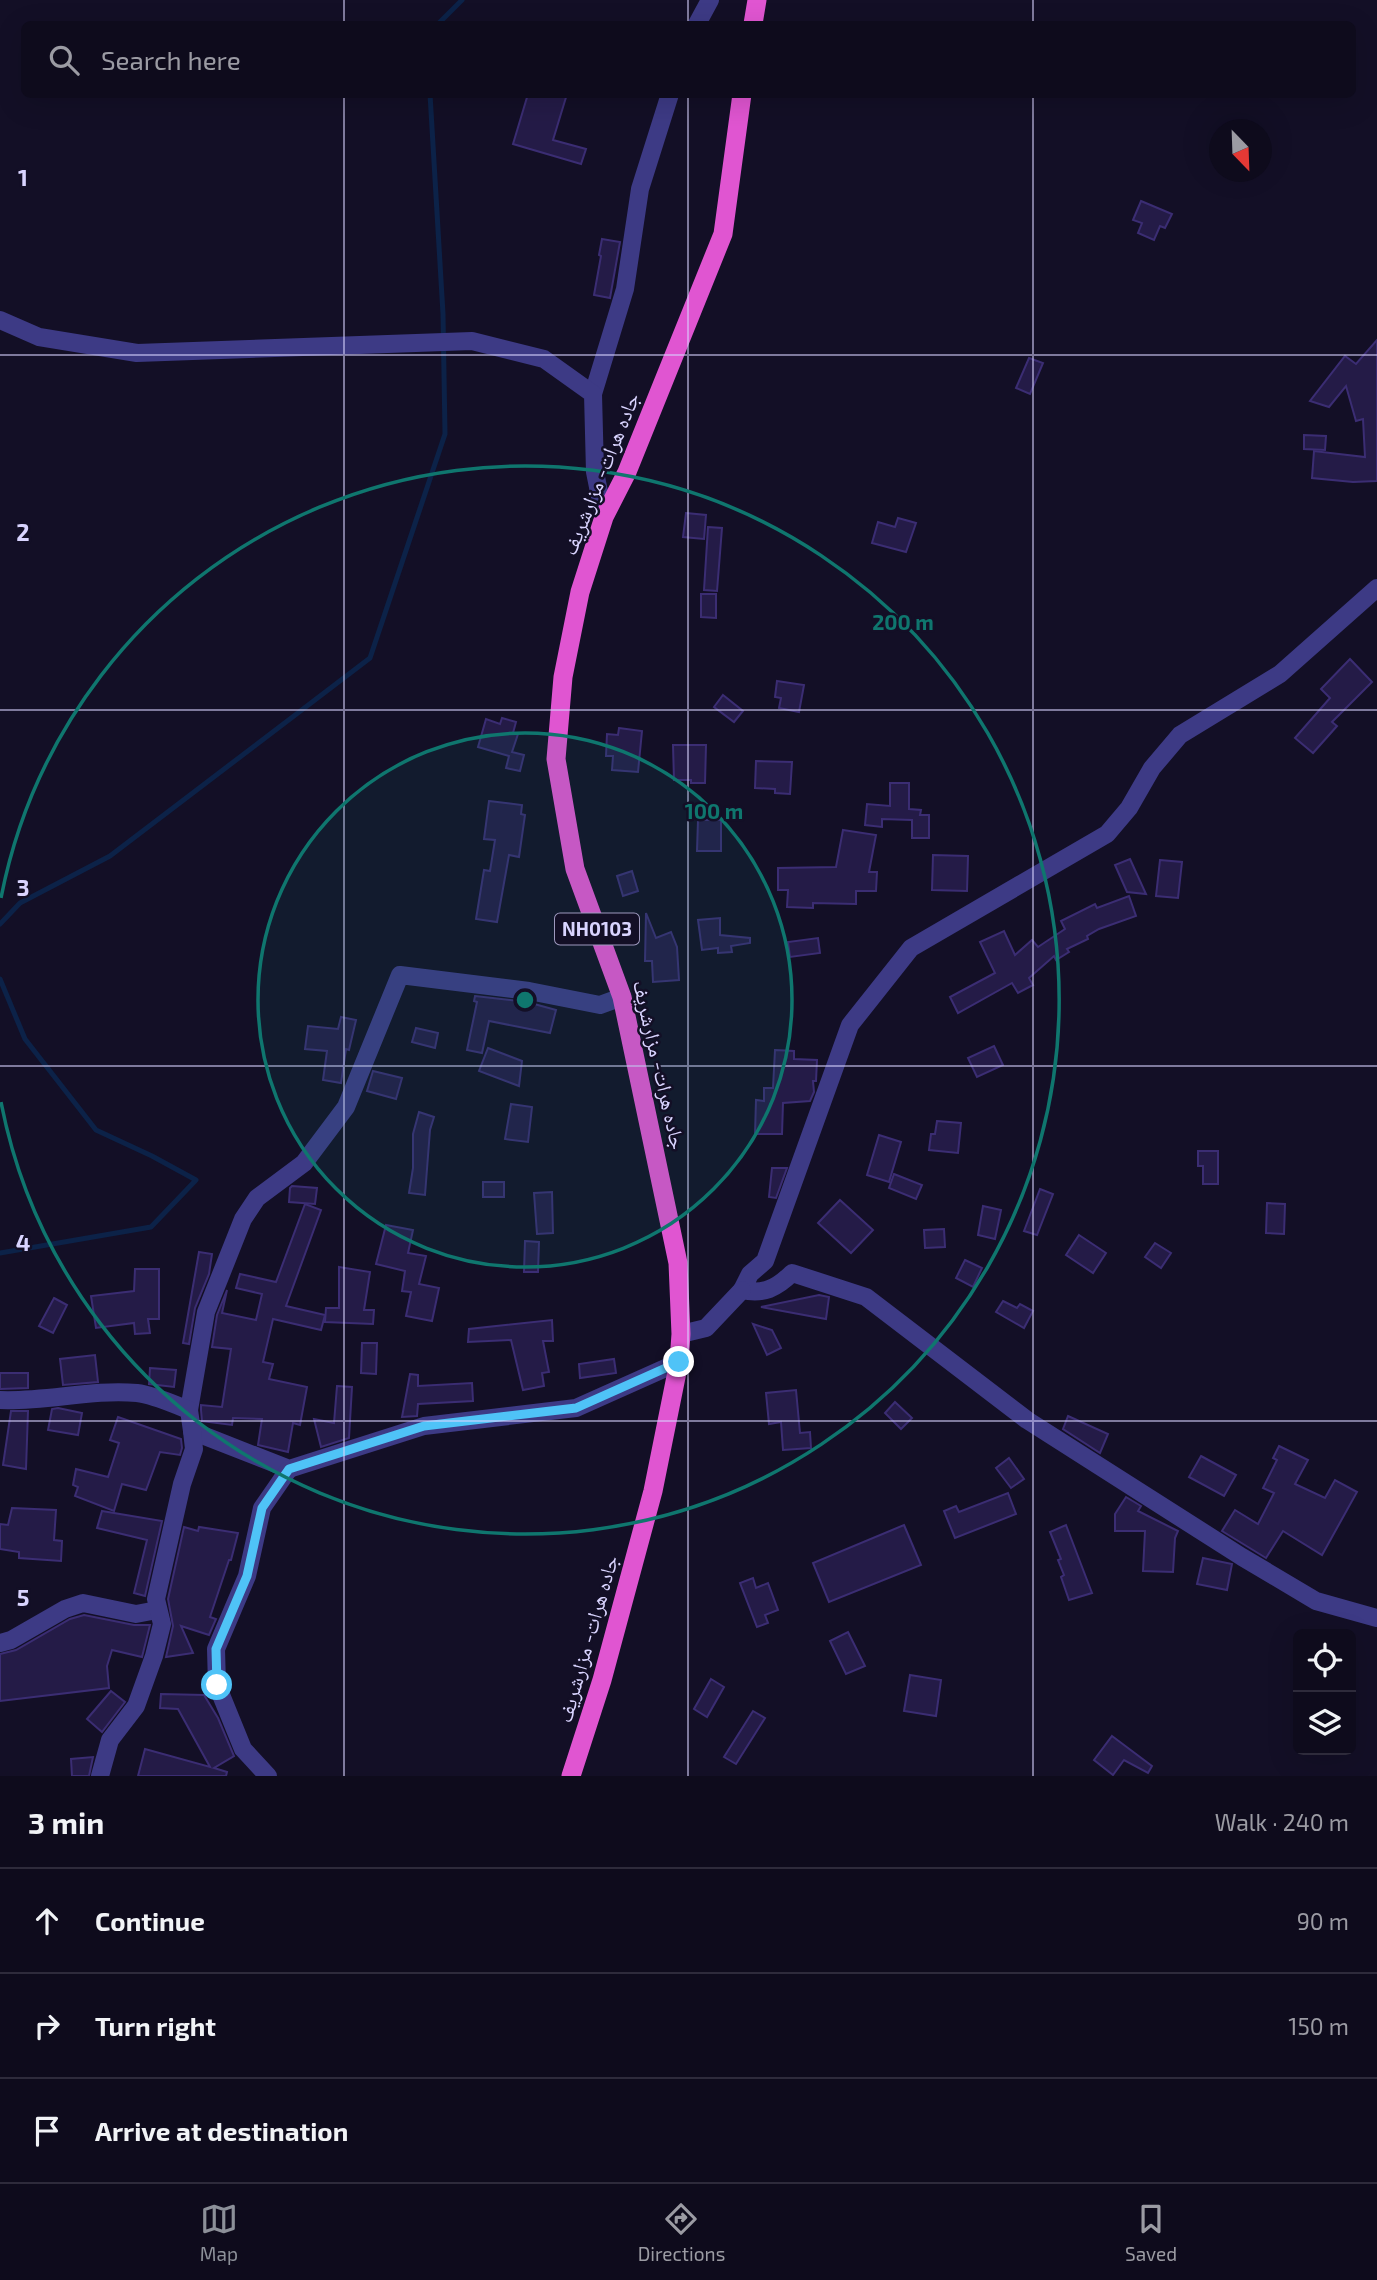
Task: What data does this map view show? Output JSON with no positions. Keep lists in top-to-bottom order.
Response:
{
  "streets": {
    "highway": ["جاده هرات- مزارشریف", "NH0103"]
  },
  "north": "bottom right",
  "page": {
    "search": "Search here",
    "heading": ["3 min", "Walk · 240 m"],
    "list": [
      ["Continue", "90 m"],
      ["Turn right", "150 m"],
      "Arrive at destination"
    ],
    "nav": ["Map", "Directions", "Saved"]
  },
  "grid": {
    "rows": [
      "1",
      "2",
      "3",
      "4",
      "5"
    ]
  },
  "rings": ["200 m", "100 m"]
}
